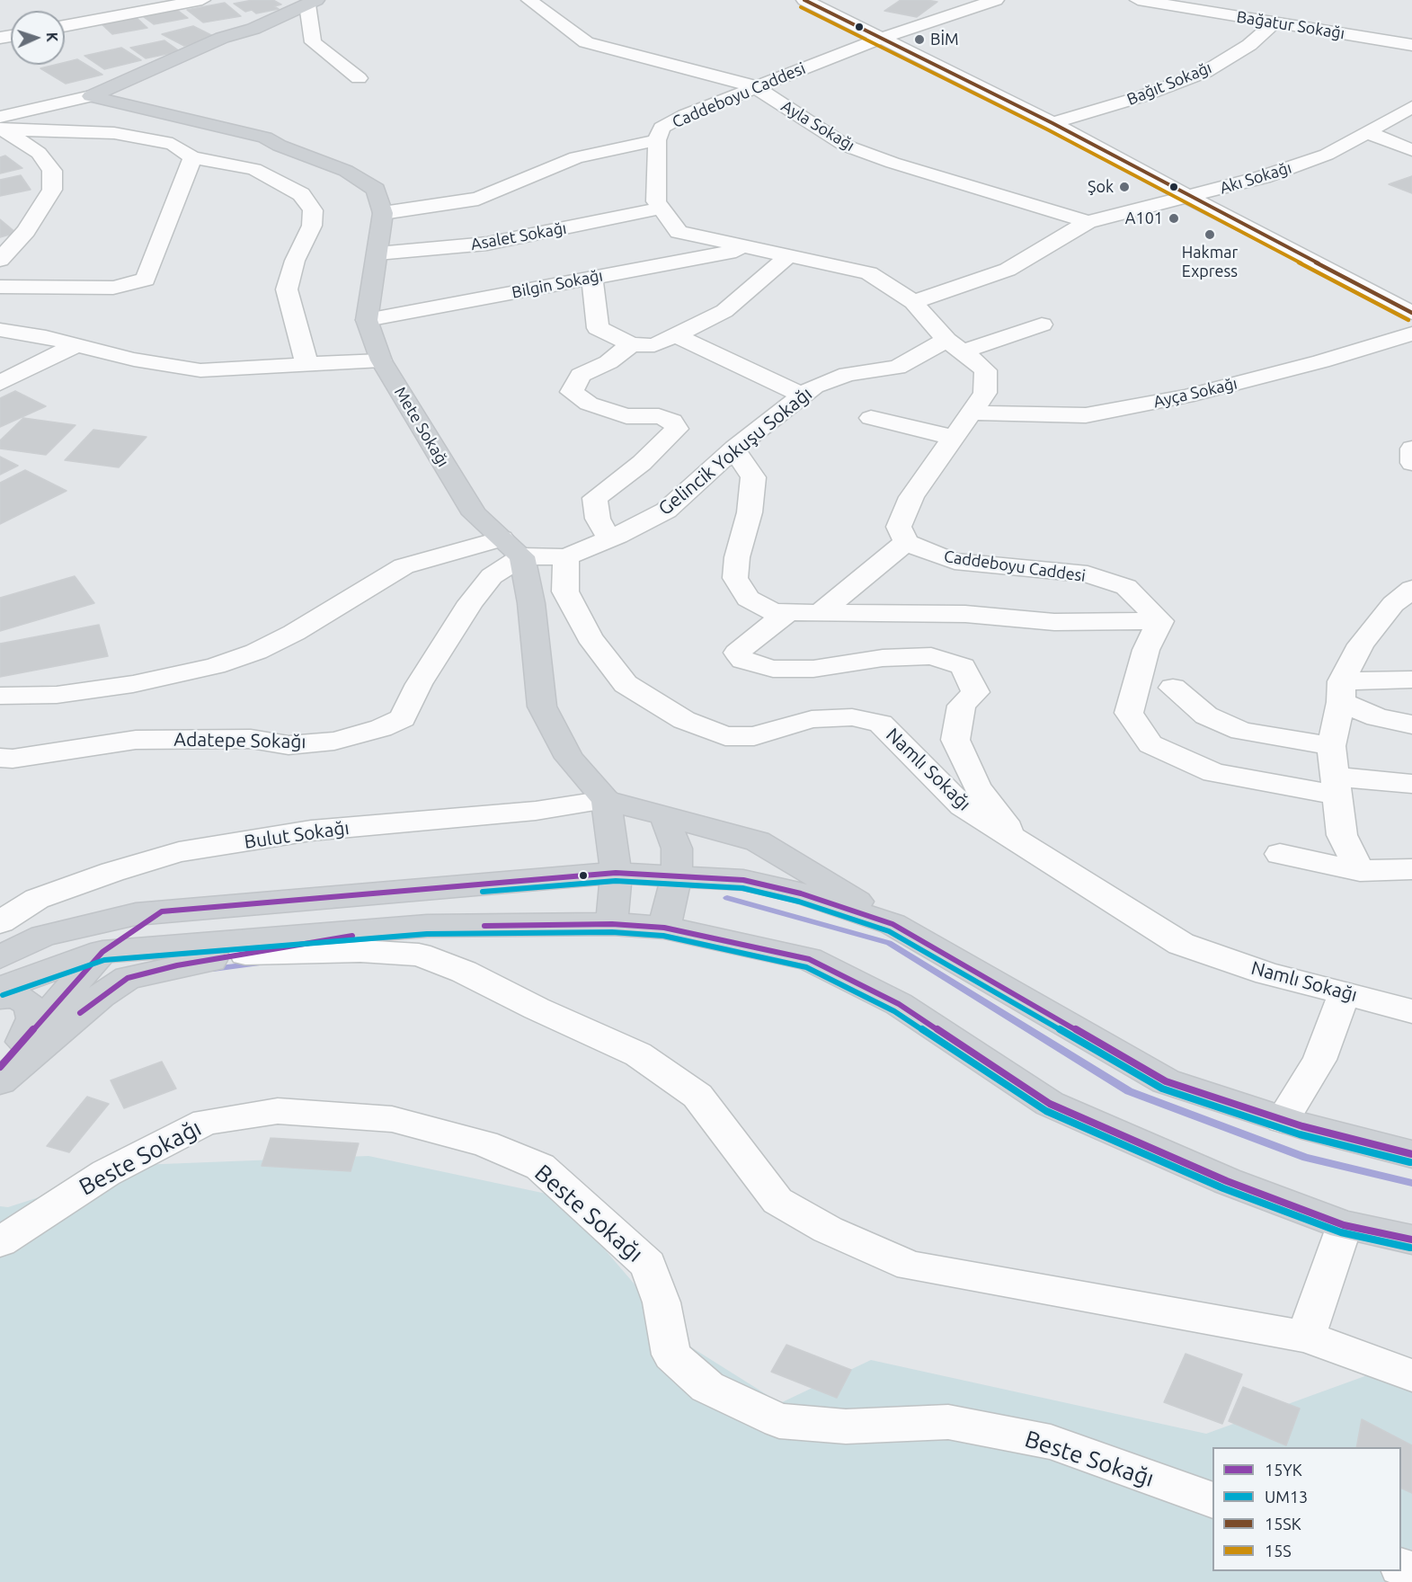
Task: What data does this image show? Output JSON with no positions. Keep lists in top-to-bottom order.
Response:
{
  "streets": {
    "main road": ["Mete Sokağı"],
    "street": [
      "Bağatur Sokağı",
      "Bağıt Sokağı",
      "Caddeboyu Caddesi",
      "Ayla Sokağı",
      "Akı Sokağı",
      "Asalet Sokağı",
      "Bilgin Sokağı",
      "Ayça Sokağı",
      "Gelincik Yokuşu Sokağı",
      "Adatepe Sokağı",
      "Namlı Sokağı",
      "Bulut Sokağı",
      "Beste Sokağı"
    ]
  },
  "crossings": [
    ["Bağatur Sokağı", "Bağıt Sokağı"],
    ["Caddeboyu Caddesi", "Ayla Sokağı"],
    ["Caddeboyu Caddesi", "Asalet Sokağı"],
    ["Ayla Sokağı", "Akı Sokağı"],
    ["Asalet Sokağı", "Mete Sokağı"],
    ["Bilgin Sokağı", "Mete Sokağı"],
    ["Mete Sokağı", "Gelincik Yokuşu Sokağı"],
    ["Mete Sokağı", "Adatepe Sokağı"],
    ["Gelincik Yokuşu Sokağı", "Adatepe Sokağı"],
    ["Gelincik Yokuşu Sokağı", "Namlı Sokağı"]
  ],
  "places": [
    "BİM",
    "Şok",
    "A101",
    "Hakmar Express"
  ],
  "lines": [
    "transit line 15SK",
    "transit line 15S",
    "transit line 15YK",
    "transit line UM13"
  ],
  "legend": [
    "15YK",
    "UM13",
    "15SK",
    "15S"
  ],
  "north": "right"
}
